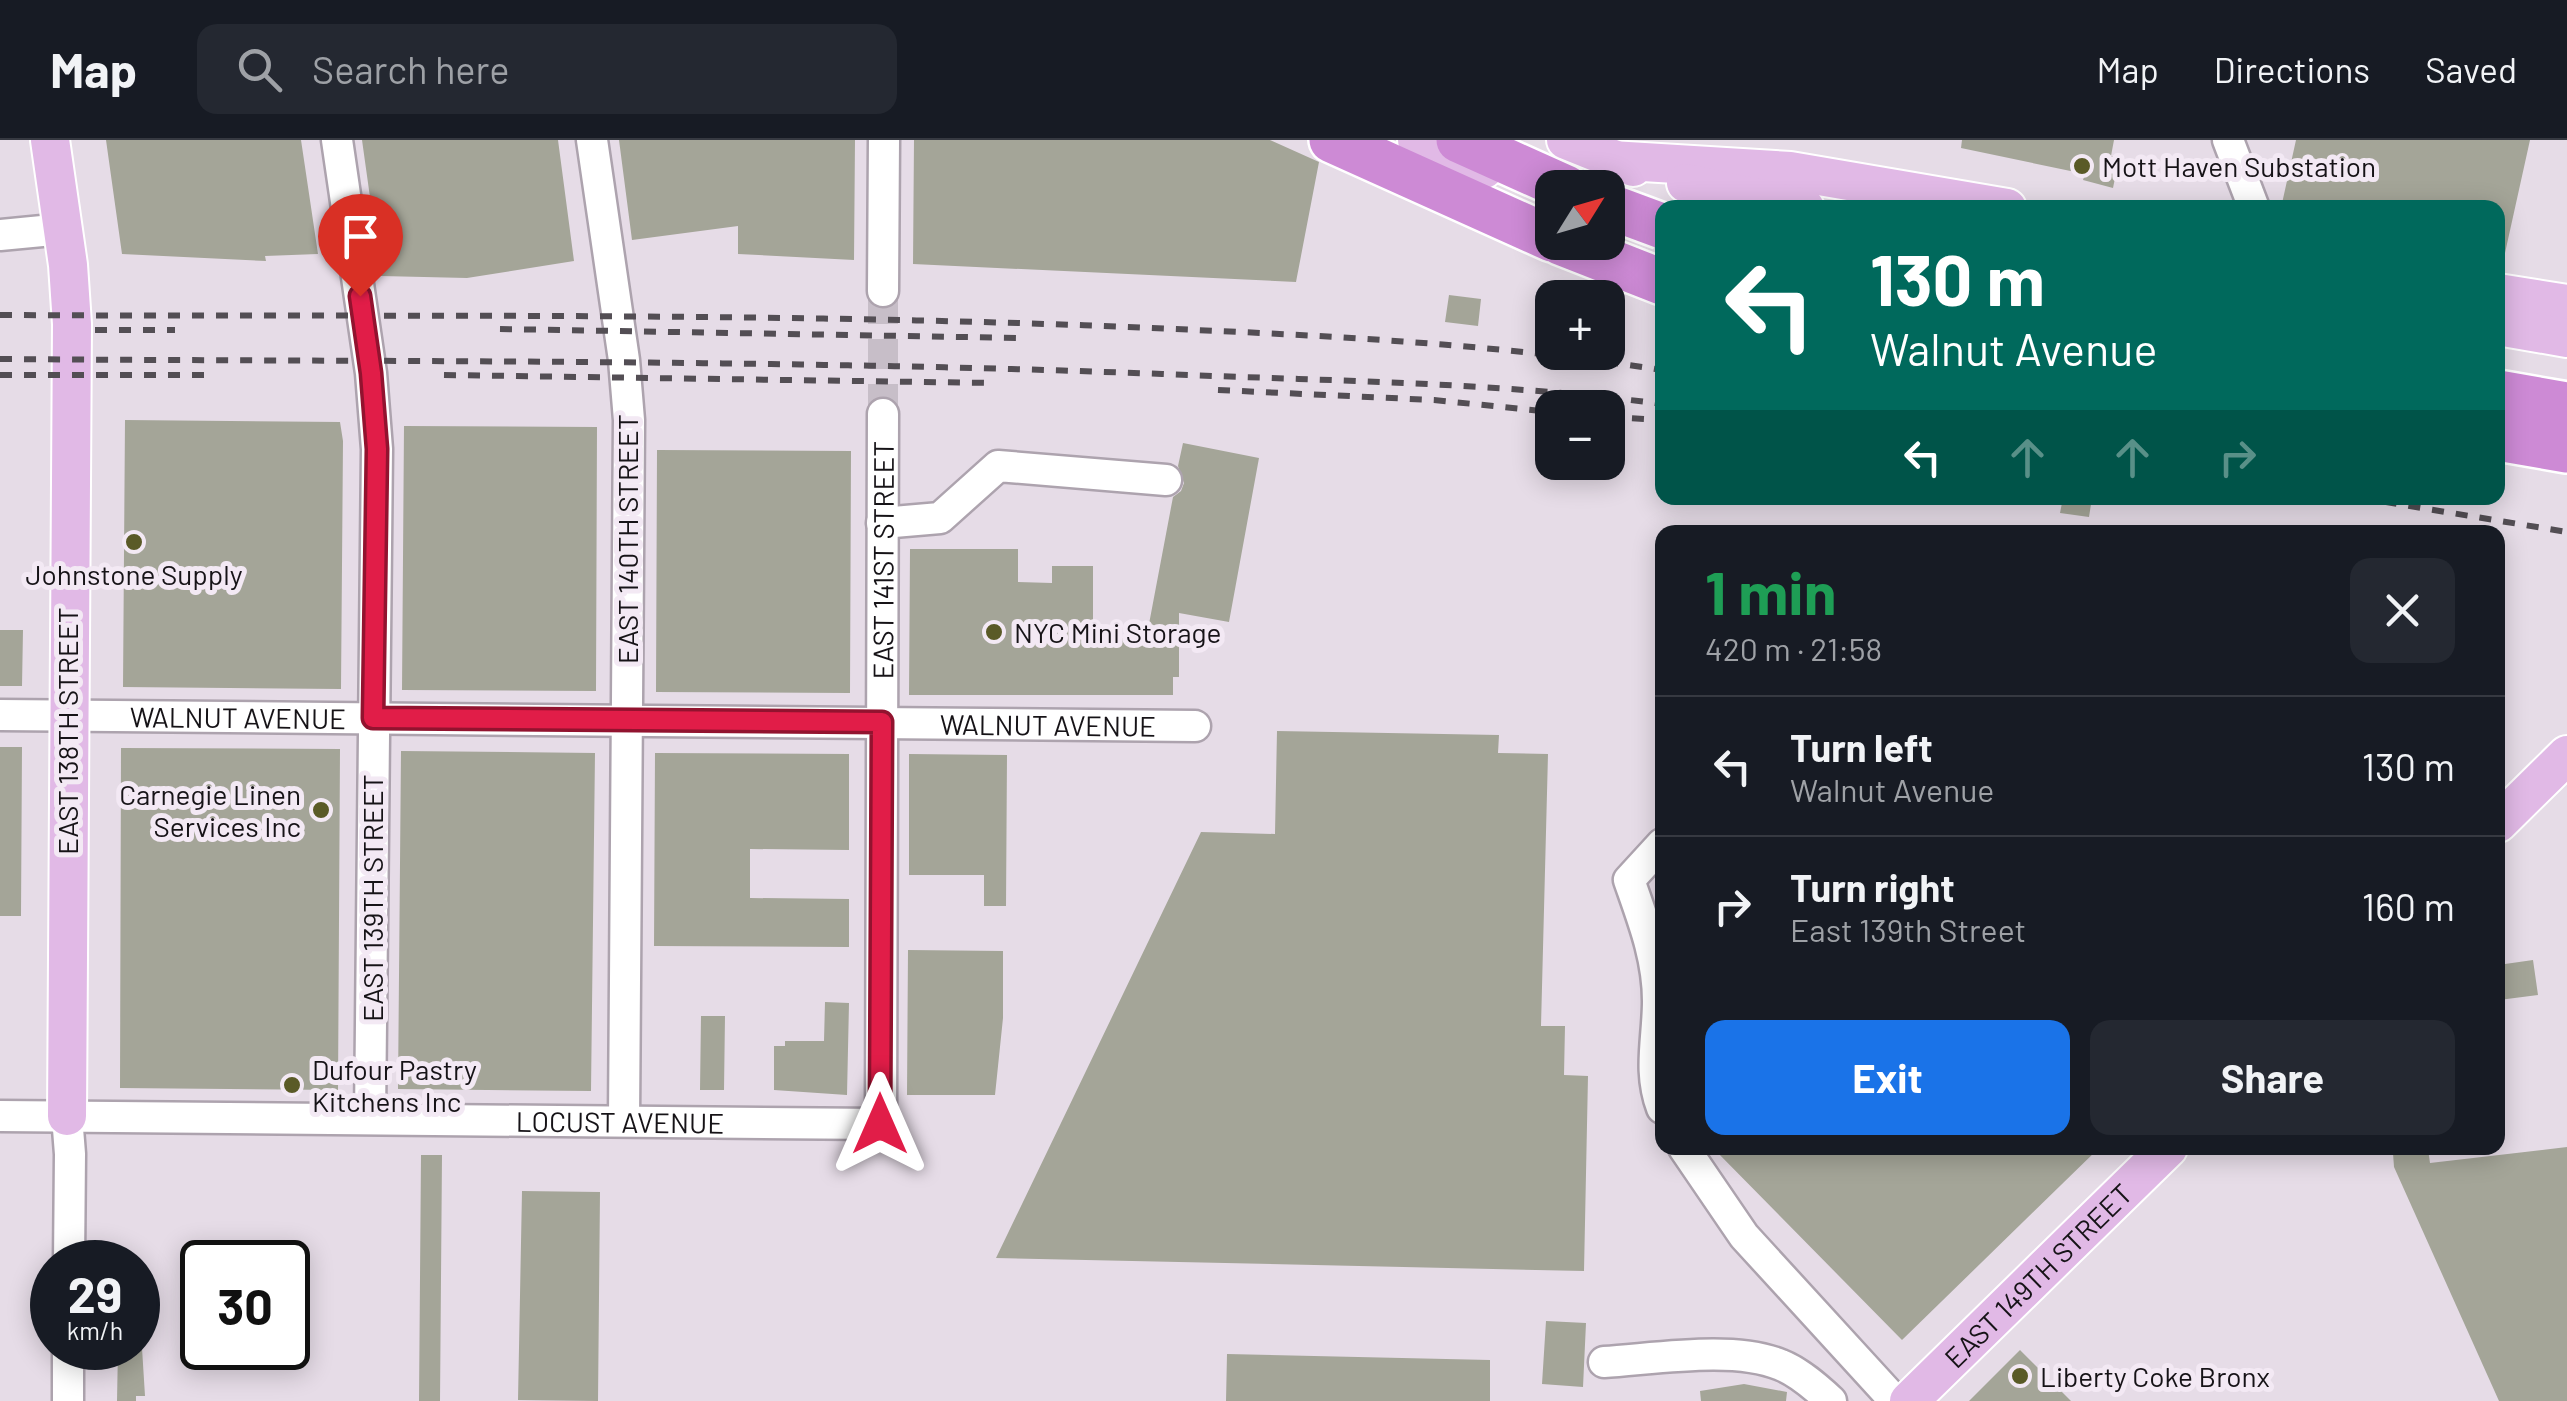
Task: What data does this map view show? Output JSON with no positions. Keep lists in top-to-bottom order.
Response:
{
  "streets": {
    "main road": ["EAST 138TH STREET", "EAST 149TH STREET"],
    "street": [
      "EAST 140TH STREET",
      "EAST 141ST STREET",
      "WALNUT AVENUE",
      "EAST 139TH STREET",
      "LOCUST AVENUE"
    ]
  },
  "crossings": [
    ["EAST 140TH STREET", "WALNUT AVENUE"],
    ["EAST 140TH STREET", "LOCUST AVENUE"],
    ["EAST 141ST STREET", "WALNUT AVENUE"],
    ["EAST 141ST STREET", "LOCUST AVENUE"],
    ["WALNUT AVENUE", "EAST 138TH STREET"],
    ["WALNUT AVENUE", "EAST 139TH STREET"],
    ["EAST 138TH STREET", "LOCUST AVENUE"],
    ["EAST 139TH STREET", "LOCUST AVENUE"]
  ],
  "places": [
    "Mott Haven Substation",
    "Johnstone Supply",
    "NYC Mini Storage",
    "Carnegie Linen Services Inc",
    "Dufour Pastry Kitchens Inc",
    "Liberty Coke Bronx"
  ],
  "north": "top right",
  "page": {
    "header": "Map",
    "search": "Search here",
    "nav": ["Map", "Directions", "Saved"],
    "map_buttons": ["+", "−"],
    "turn": ["130 m", "Walnut Avenue"],
    "heading": ["1 min", "420 m · 21:58"],
    "list": [
      {
        "name": "Turn left",
        "note": "Walnut Avenue",
        "value": "130 m"
      },
      {
        "name": "Turn right",
        "note": "East 139th Street",
        "value": "160 m"
      }
    ],
    "buttons": ["Exit", "Share"],
    "speed": "29 km/h",
    "limit": "30"
  }
}
